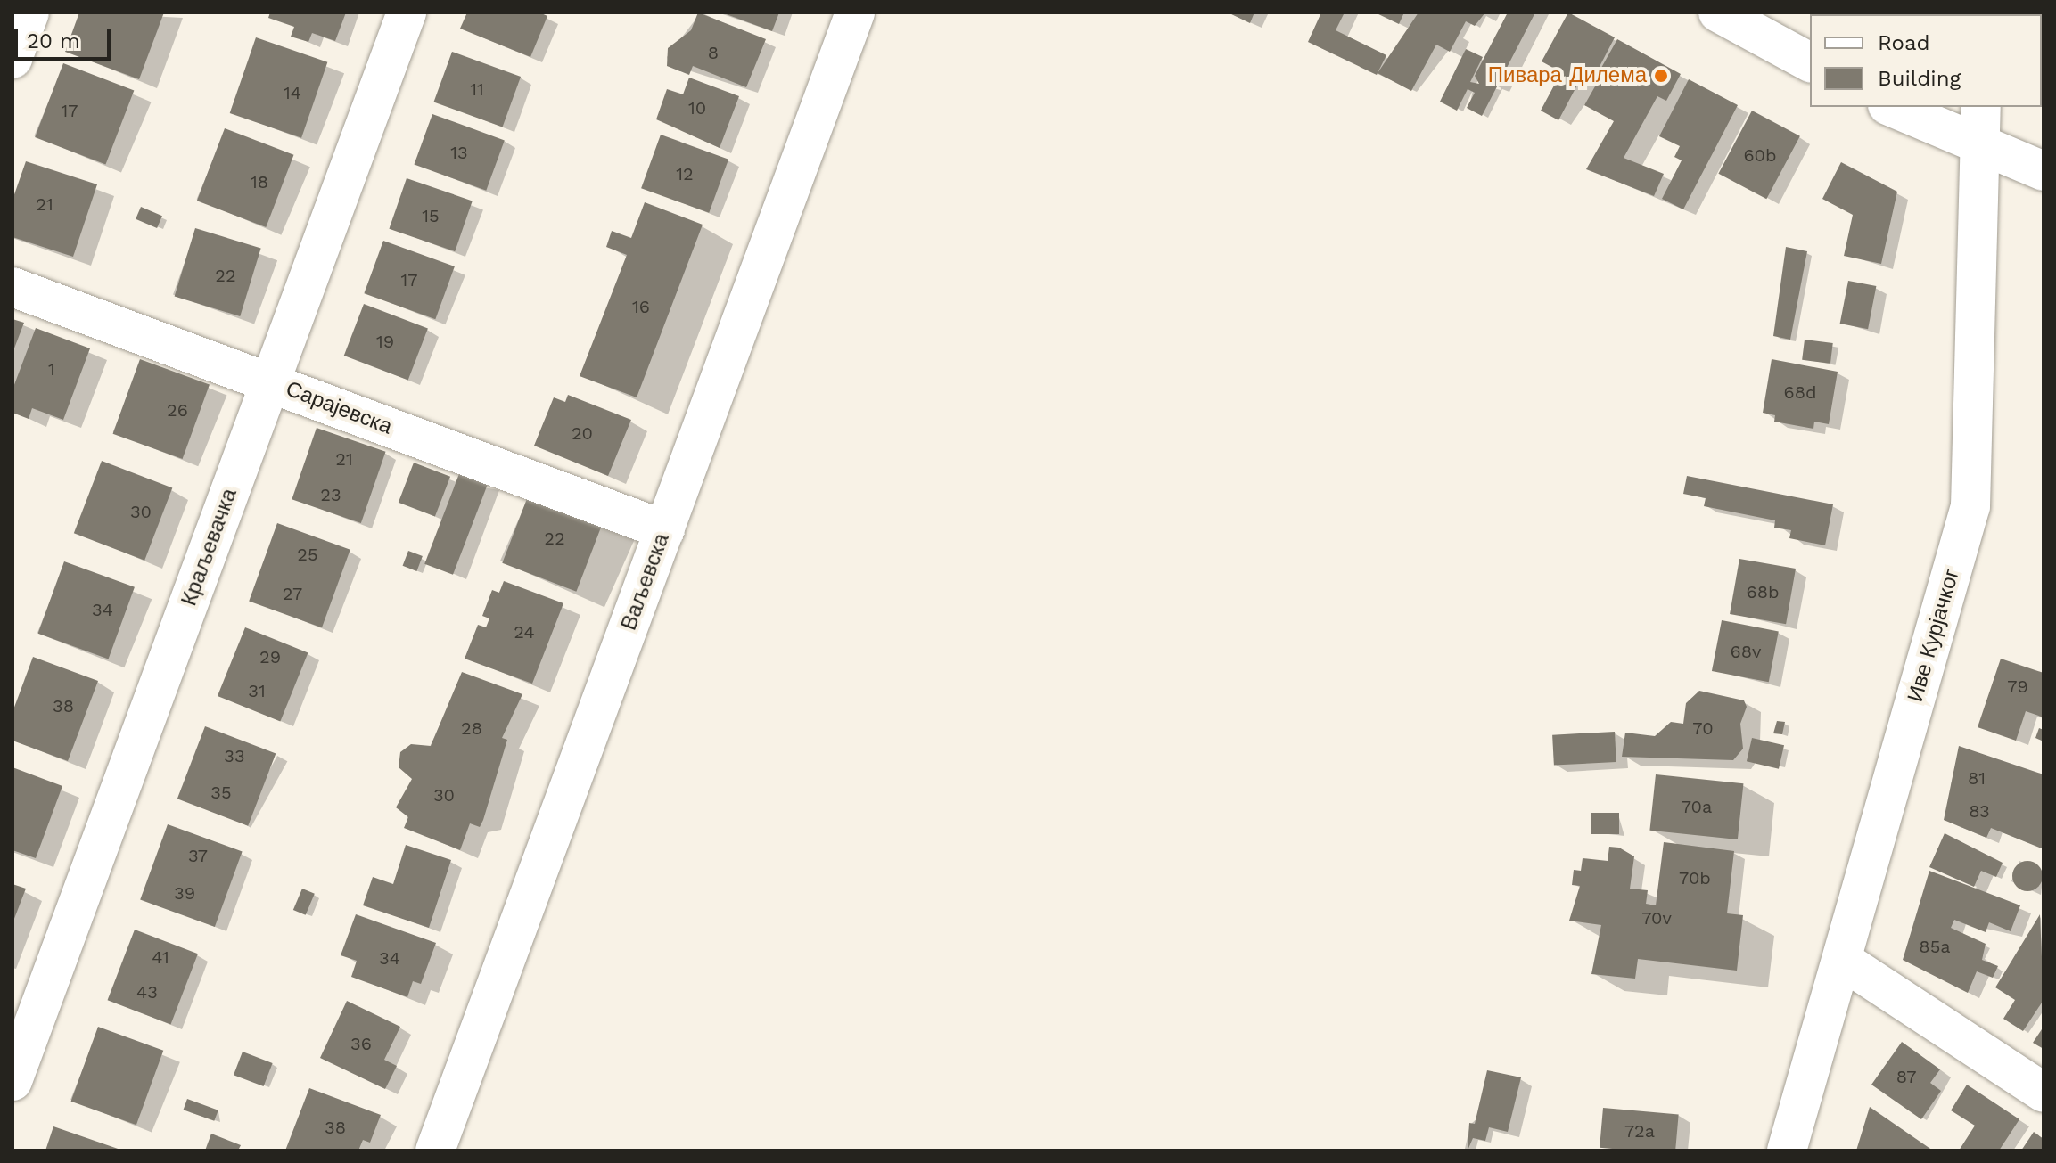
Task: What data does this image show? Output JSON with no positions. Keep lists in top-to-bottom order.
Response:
{
  "streets": {
    "street": [
      "Сарајевска",
      "Краљевачка",
      "Ваљевска",
      "Иве Курјачког"
    ]
  },
  "crossings": [
    ["Сарајевска", "Краљевачка"],
    ["Сарајевска", "Ваљевска"]
  ],
  "places": ["Пивара Дилема"],
  "house_numbers": [
    "8",
    "11",
    "14",
    "10",
    "17",
    "13",
    "60b",
    "12",
    "18",
    "21",
    "15",
    "22",
    "17",
    "16",
    "19",
    "1",
    "68d",
    "26",
    "20",
    "21",
    "23",
    "30",
    "22",
    "25",
    "68b",
    "27",
    "34",
    "24",
    "68v",
    "29",
    "79",
    "31",
    "38",
    "28",
    "70",
    "33",
    "81",
    "35",
    "30",
    "70a",
    "83",
    "37",
    "70b",
    "39",
    "70v",
    "85a",
    "41",
    "34",
    "43",
    "36",
    "87",
    "38",
    "72a"
  ],
  "legend": ["Road", "Building"],
  "scale_bar": "20 m"
}
